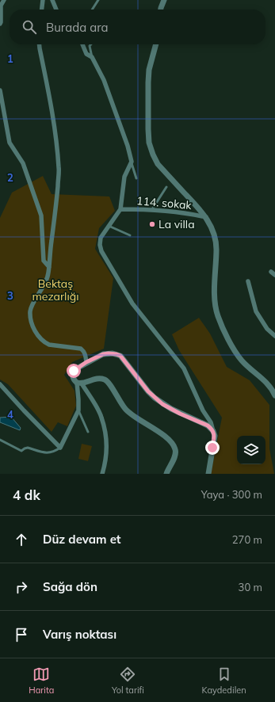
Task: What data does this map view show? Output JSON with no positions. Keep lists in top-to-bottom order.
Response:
{
  "streets": {
    "street": ["114. sokak"]
  },
  "parks": ["Bektaş mezarlığı"],
  "places": ["La villa"],
  "page": {
    "search": "Burada ara",
    "heading": ["4 dk", "Yaya · 300 m"],
    "list": [
      ["Düz devam et", "270 m"],
      ["Sağa dön", "30 m"],
      "Varış noktası"
    ],
    "nav": ["Harita", "Yol tarifi", "Kaydedilen"]
  },
  "grid": {
    "rows": [
      "1",
      "2",
      "3",
      "4"
    ]
  }
}
